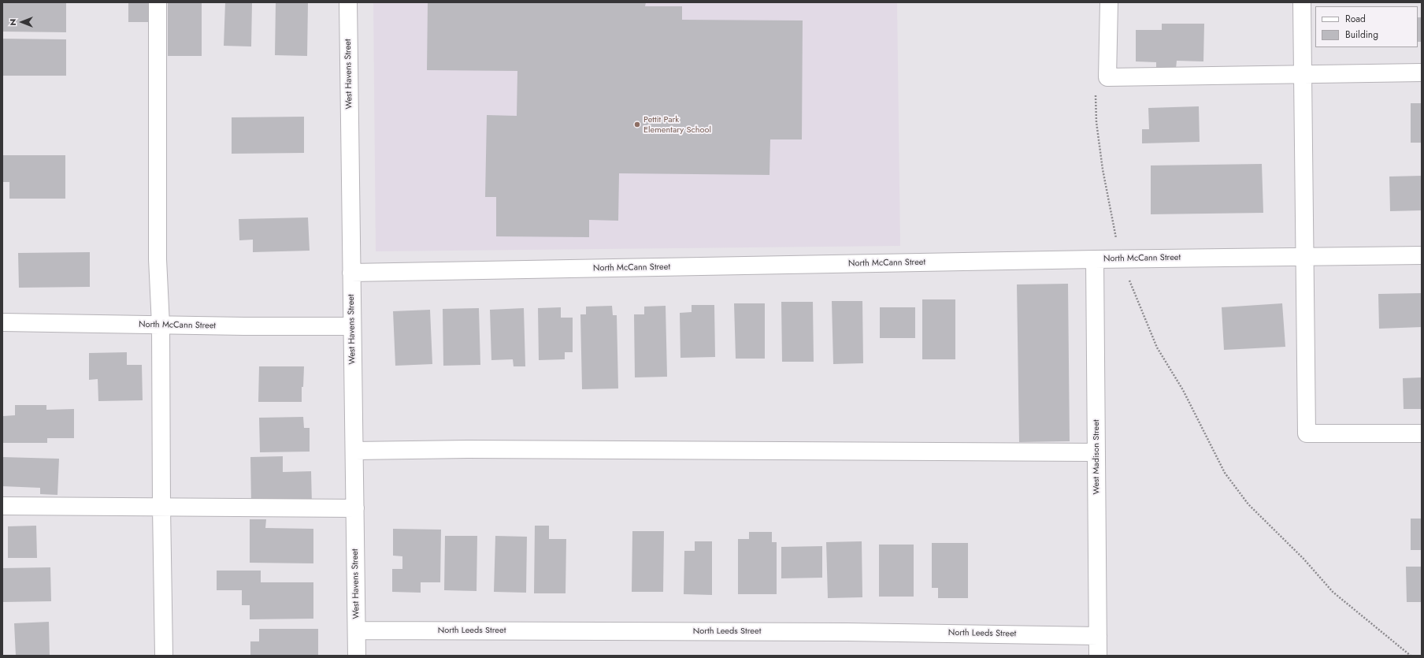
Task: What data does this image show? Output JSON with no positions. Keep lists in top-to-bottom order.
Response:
{
  "streets": {
    "street": [
      "West Havens Street",
      "North McCann Street",
      "West Madison Street",
      "North Leeds Street"
    ]
  },
  "crossings": [
    ["West Havens Street", "North McCann Street"],
    ["West Havens Street", "North Leeds Street"],
    ["North McCann Street", "West Madison Street"],
    ["West Madison Street", "North Leeds Street"]
  ],
  "places": ["Pettit Park Elementary School"],
  "legend": ["Road", "Building"],
  "north": "left"
}
